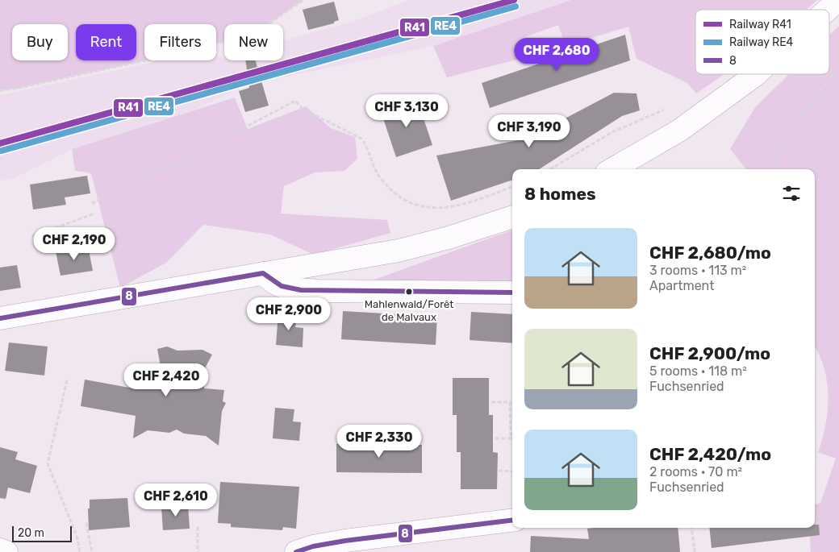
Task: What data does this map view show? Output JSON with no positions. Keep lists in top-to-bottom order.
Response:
{
  "places": ["Mahlenwald/Forêt de Malvaux"],
  "lines": ["rail line R41", "rail line RE4", "transit line 8"],
  "legend": ["Railway R41", "Railway RE4", "8"],
  "scale_bar": "20 m",
  "page": {
    "chip": [
      "Buy",
      "Rent",
      "Filters",
      "New"
    ],
    "price": [
      "CHF 2,680",
      "CHF 3,130",
      "CHF 3,190",
      "CHF 2,190",
      "CHF 2,900",
      "CHF 2,420",
      "CHF 2,330",
      "CHF 2,610"
    ],
    "heading": "8 homes",
    "list": [
      {
        "name": "CHF 2,680/mo",
        "note": "3 rooms · 113 m² · Apartment"
      },
      {
        "name": "CHF 2,900/mo",
        "note": "5 rooms · 118 m² · Fuchsenried"
      },
      {
        "name": "CHF 2,420/mo",
        "note": "2 rooms · 70 m² · Fuchsenried"
      }
    ],
    "scale": "20 m"
  }
}
